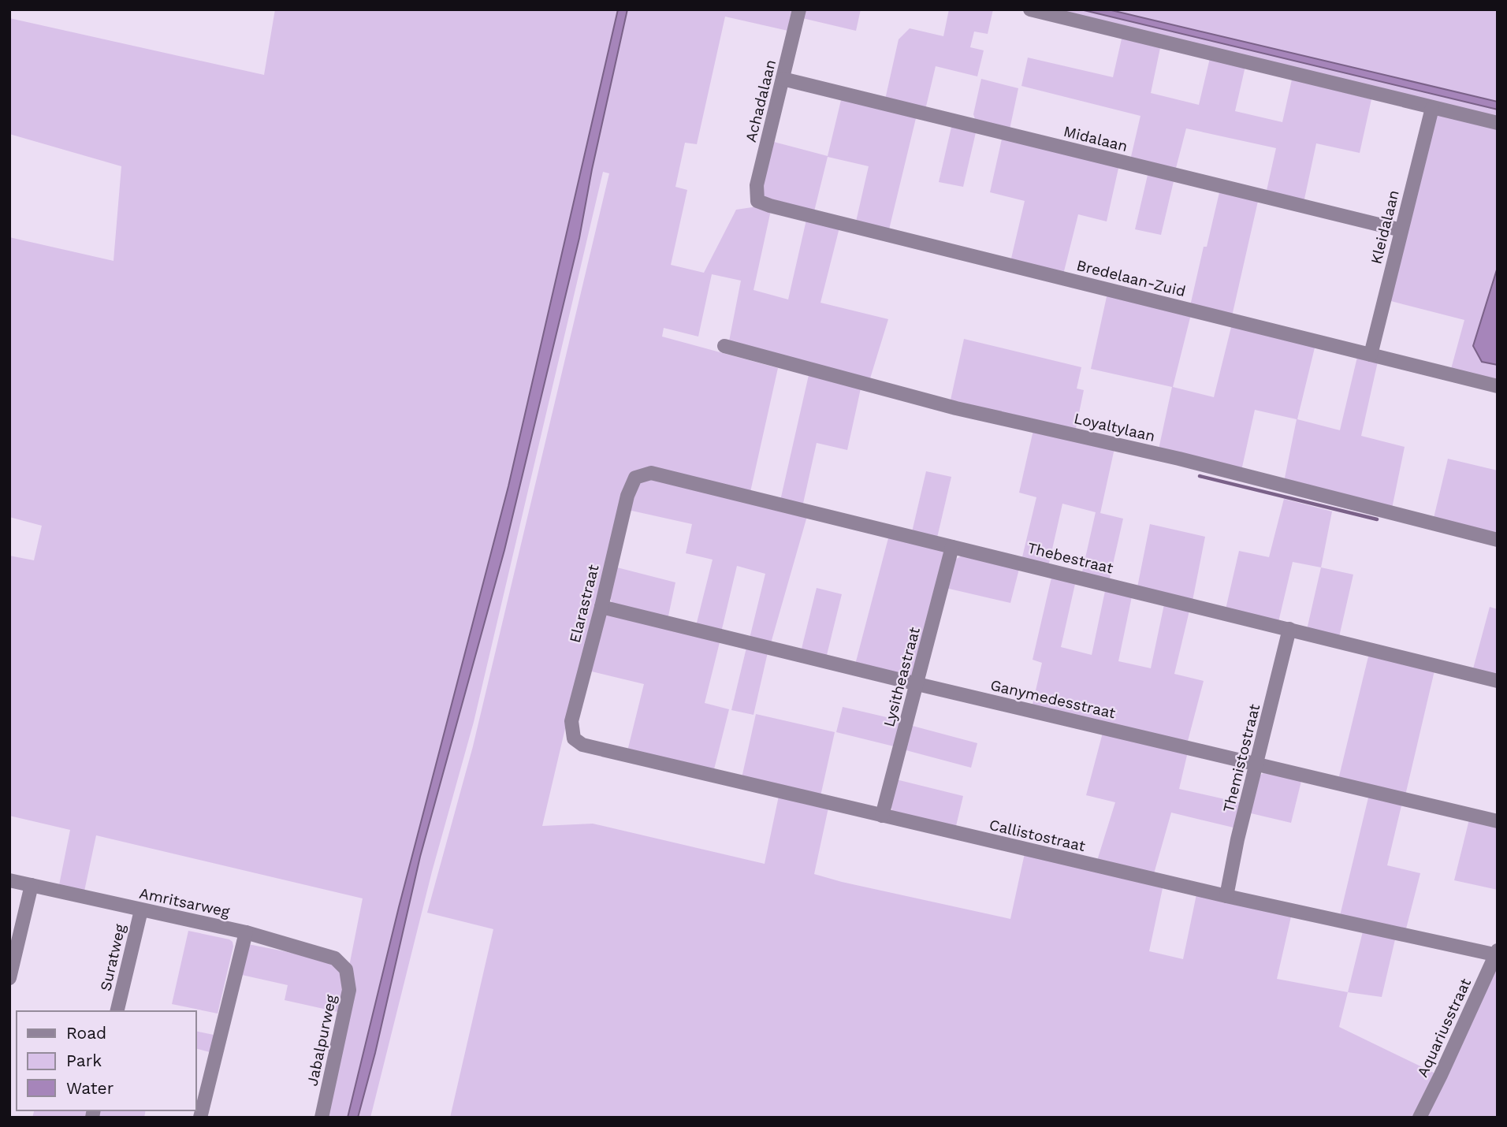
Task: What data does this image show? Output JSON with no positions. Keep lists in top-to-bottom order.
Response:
{
  "streets": {
    "street": [
      "Achadalaan",
      "Midalaan",
      "Kleidalaan",
      "Bredelaan-Zuid",
      "Loyaltylaan",
      "Thebestraat",
      "Elarastraat",
      "Lysitheastraat",
      "Ganymedesstraat",
      "Themistostraat",
      "Callistostraat",
      "Amritsarweg",
      "Suratweg",
      "Aquariusstraat",
      "Jabalpurweg"
    ]
  },
  "crossings": [
    ["Achadalaan", "Midalaan"],
    ["Achadalaan", "Bredelaan-Zuid"],
    ["Midalaan", "Kleidalaan"],
    ["Kleidalaan", "Bredelaan-Zuid"],
    ["Thebestraat", "Elarastraat"],
    ["Thebestraat", "Lysitheastraat"],
    ["Thebestraat", "Themistostraat"],
    ["Elarastraat", "Ganymedesstraat"],
    ["Elarastraat", "Callistostraat"],
    ["Lysitheastraat", "Ganymedesstraat"],
    ["Lysitheastraat", "Callistostraat"],
    ["Ganymedesstraat", "Themistostraat"],
    ["Themistostraat", "Callistostraat"],
    ["Callistostraat", "Aquariusstraat"],
    ["Amritsarweg", "Suratweg"],
    ["Amritsarweg", "Jabalpurweg"]
  ],
  "legend": ["Road", "Park", "Water"]
}
